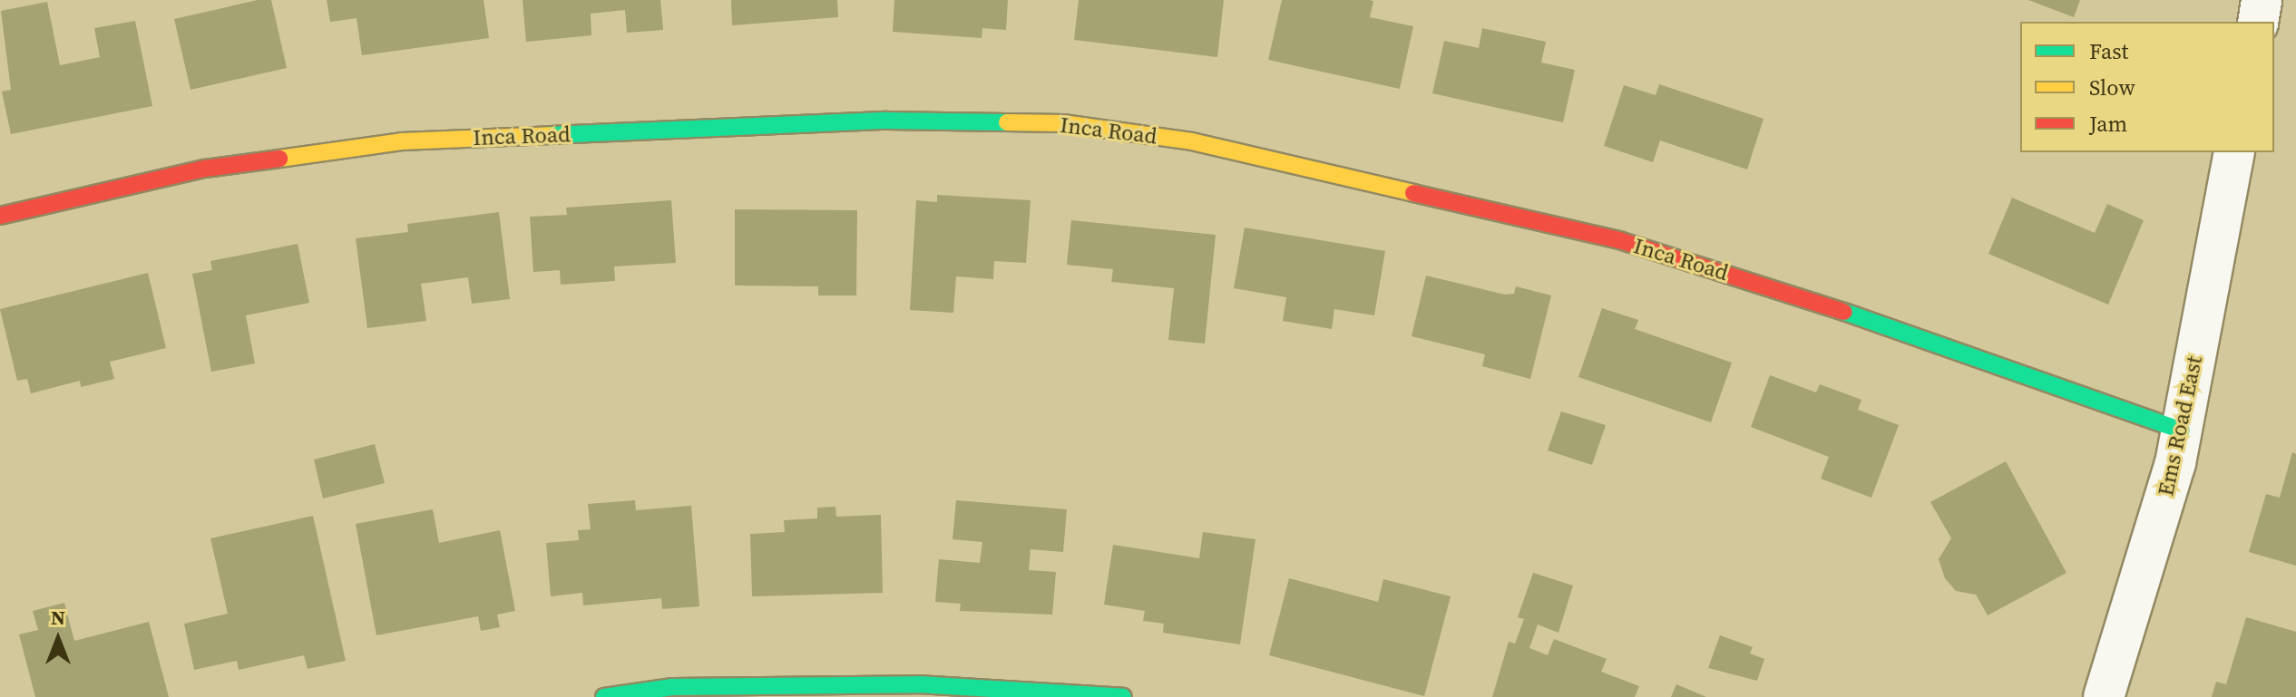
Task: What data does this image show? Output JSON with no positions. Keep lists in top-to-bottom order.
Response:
{
  "streets": {
    "street": ["Inca Road", "Ems Road East"]
  },
  "crossings": [
    ["Inca Road", "Ems Road East"]
  ],
  "legend": ["Fast", "Slow", "Jam"],
  "north": "top"
}
